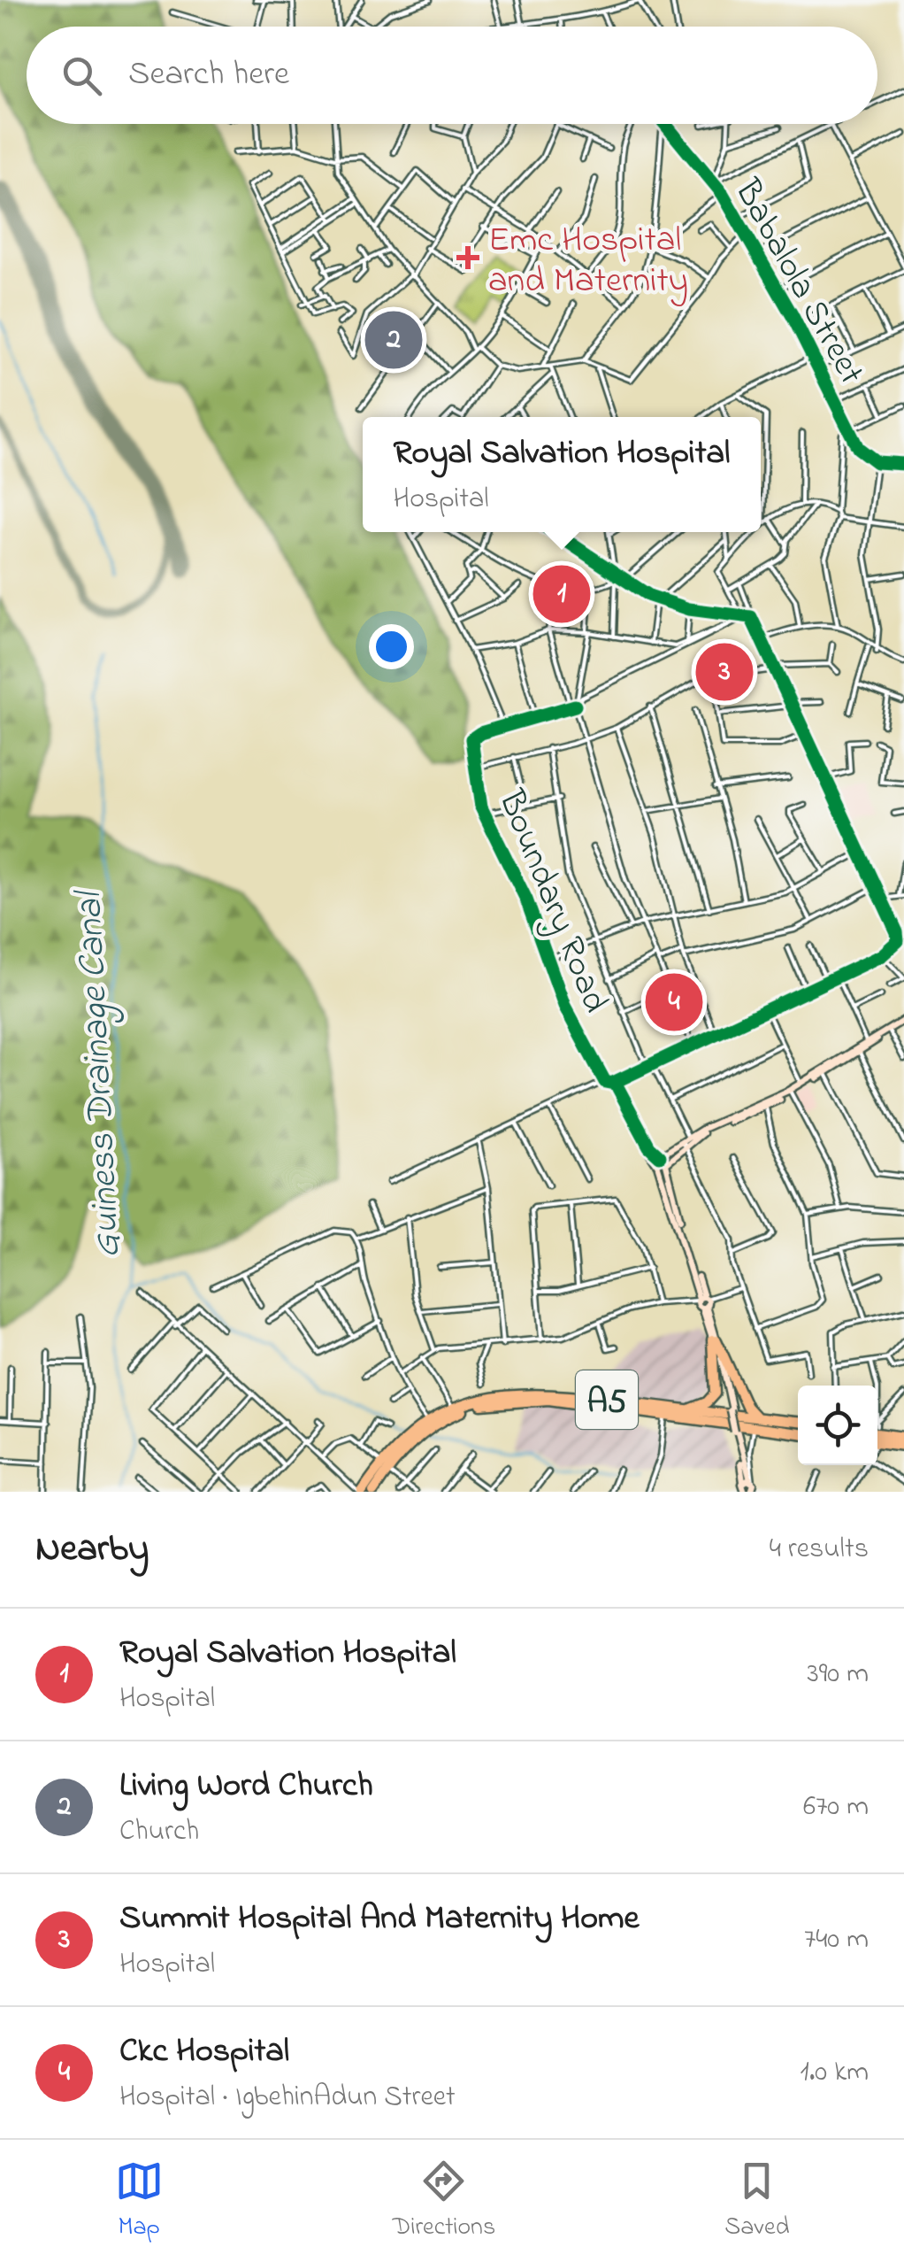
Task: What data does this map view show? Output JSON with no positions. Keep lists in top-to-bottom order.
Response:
{
  "streets": {
    "highway": ["A5"],
    "street": ["Babalola Street", "Boundary Road"]
  },
  "water": ["Guiness Drainage Canal"],
  "places": {
    "health": ["Emc Hospital and Maternity"]
  },
  "page": {
    "search": "Search here",
    "pins": [
      "2",
      "1",
      "3",
      "4"
    ],
    "popup": ["Royal Salvation Hospital", "Hospital"],
    "heading": ["Nearby", "4 results"],
    "list": [
      {
        "mark": "1",
        "name": "Royal Salvation Hospital",
        "note": "Hospital",
        "value": "390 m"
      },
      {
        "mark": "2",
        "name": "Living Word Church",
        "note": "Church",
        "value": "670 m"
      },
      {
        "mark": "3",
        "name": "Summit Hospital And Maternity Home",
        "note": "Hospital",
        "value": "740 m"
      },
      {
        "mark": "4",
        "name": "Ckc Hospital",
        "note": "Hospital · IgbehinAdun Street",
        "value": "1.0 km"
      }
    ],
    "nav": ["Map", "Directions", "Saved"]
  }
}
